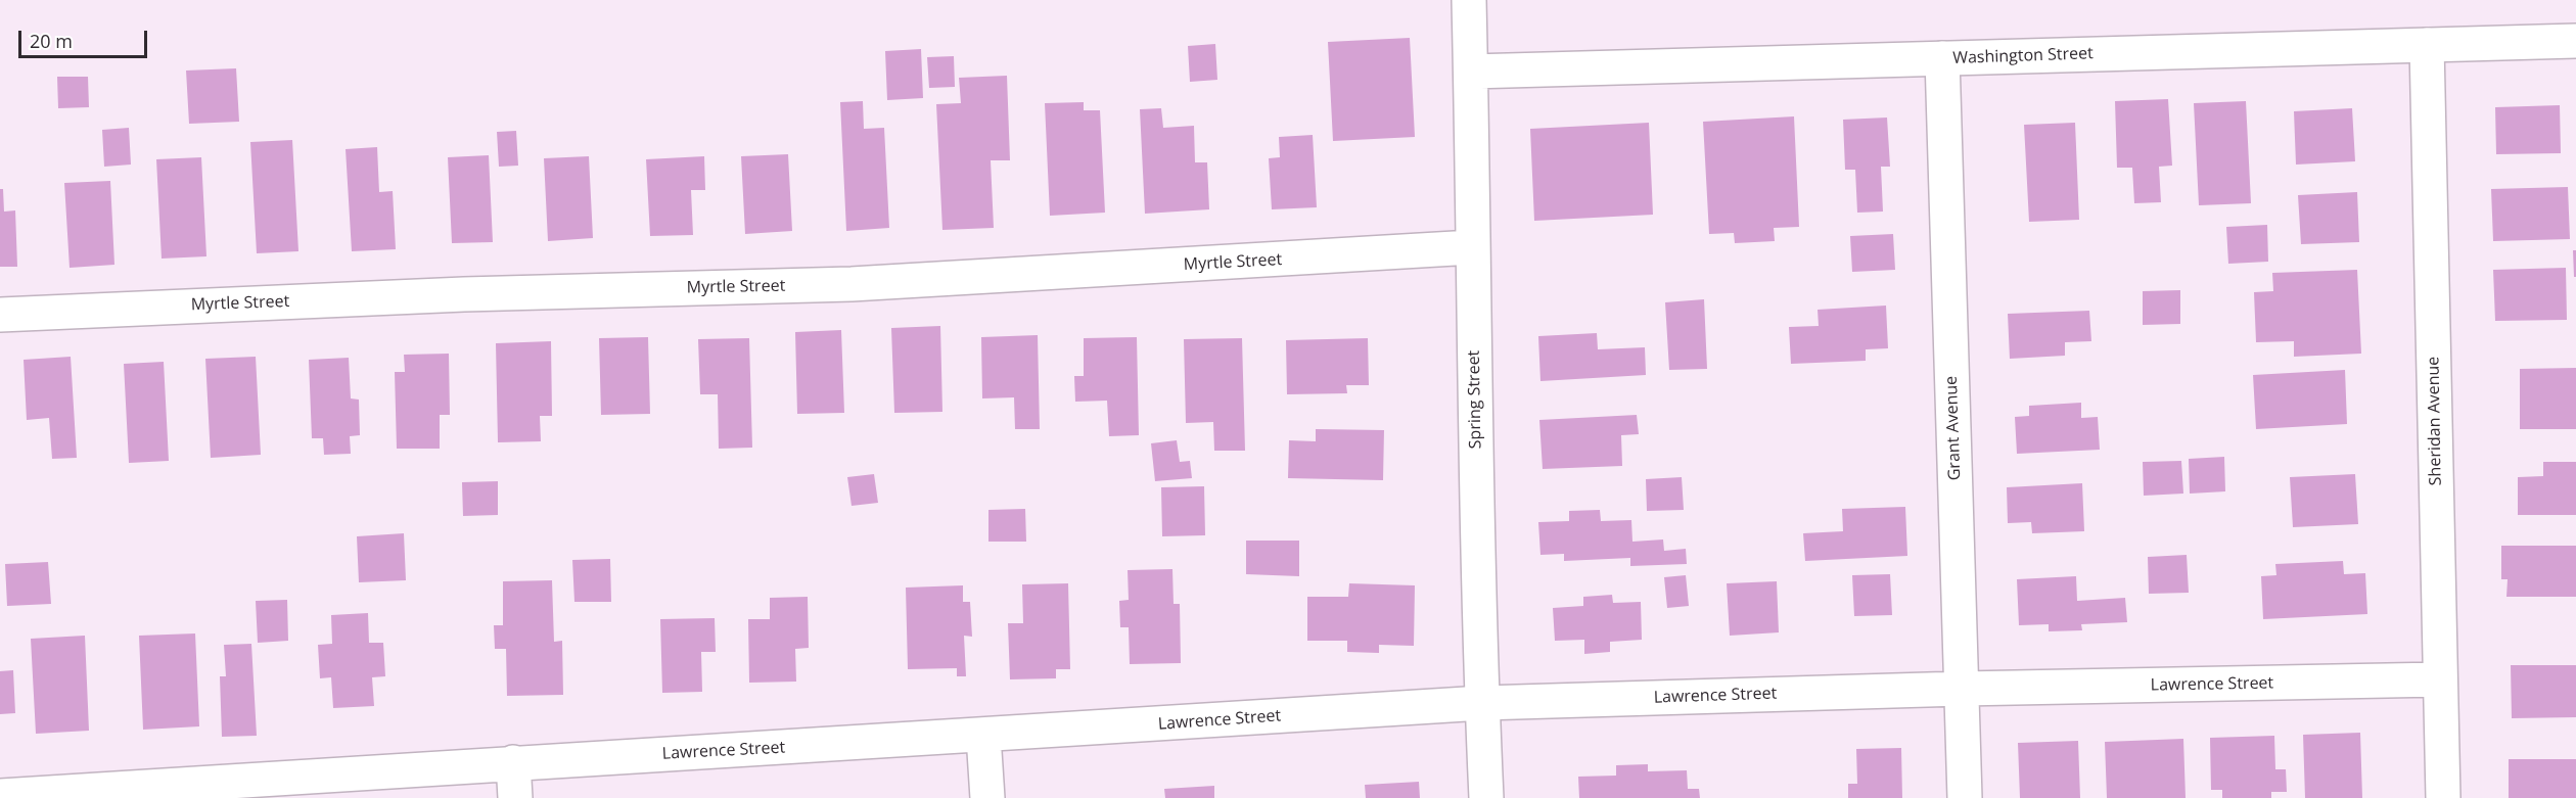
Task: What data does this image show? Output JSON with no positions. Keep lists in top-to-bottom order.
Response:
{
  "streets": {
    "street": [
      "Washington Street",
      "Myrtle Street",
      "Spring Street",
      "Sheridan Avenue",
      "Grant Avenue",
      "Lawrence Street"
    ]
  },
  "crossings": [
    ["Washington Street", "Spring Street"],
    ["Washington Street", "Sheridan Avenue"],
    ["Washington Street", "Grant Avenue"],
    ["Myrtle Street", "Spring Street"],
    ["Spring Street", "Lawrence Street"],
    ["Sheridan Avenue", "Lawrence Street"],
    ["Grant Avenue", "Lawrence Street"]
  ],
  "scale_bar": "20 m"
}
